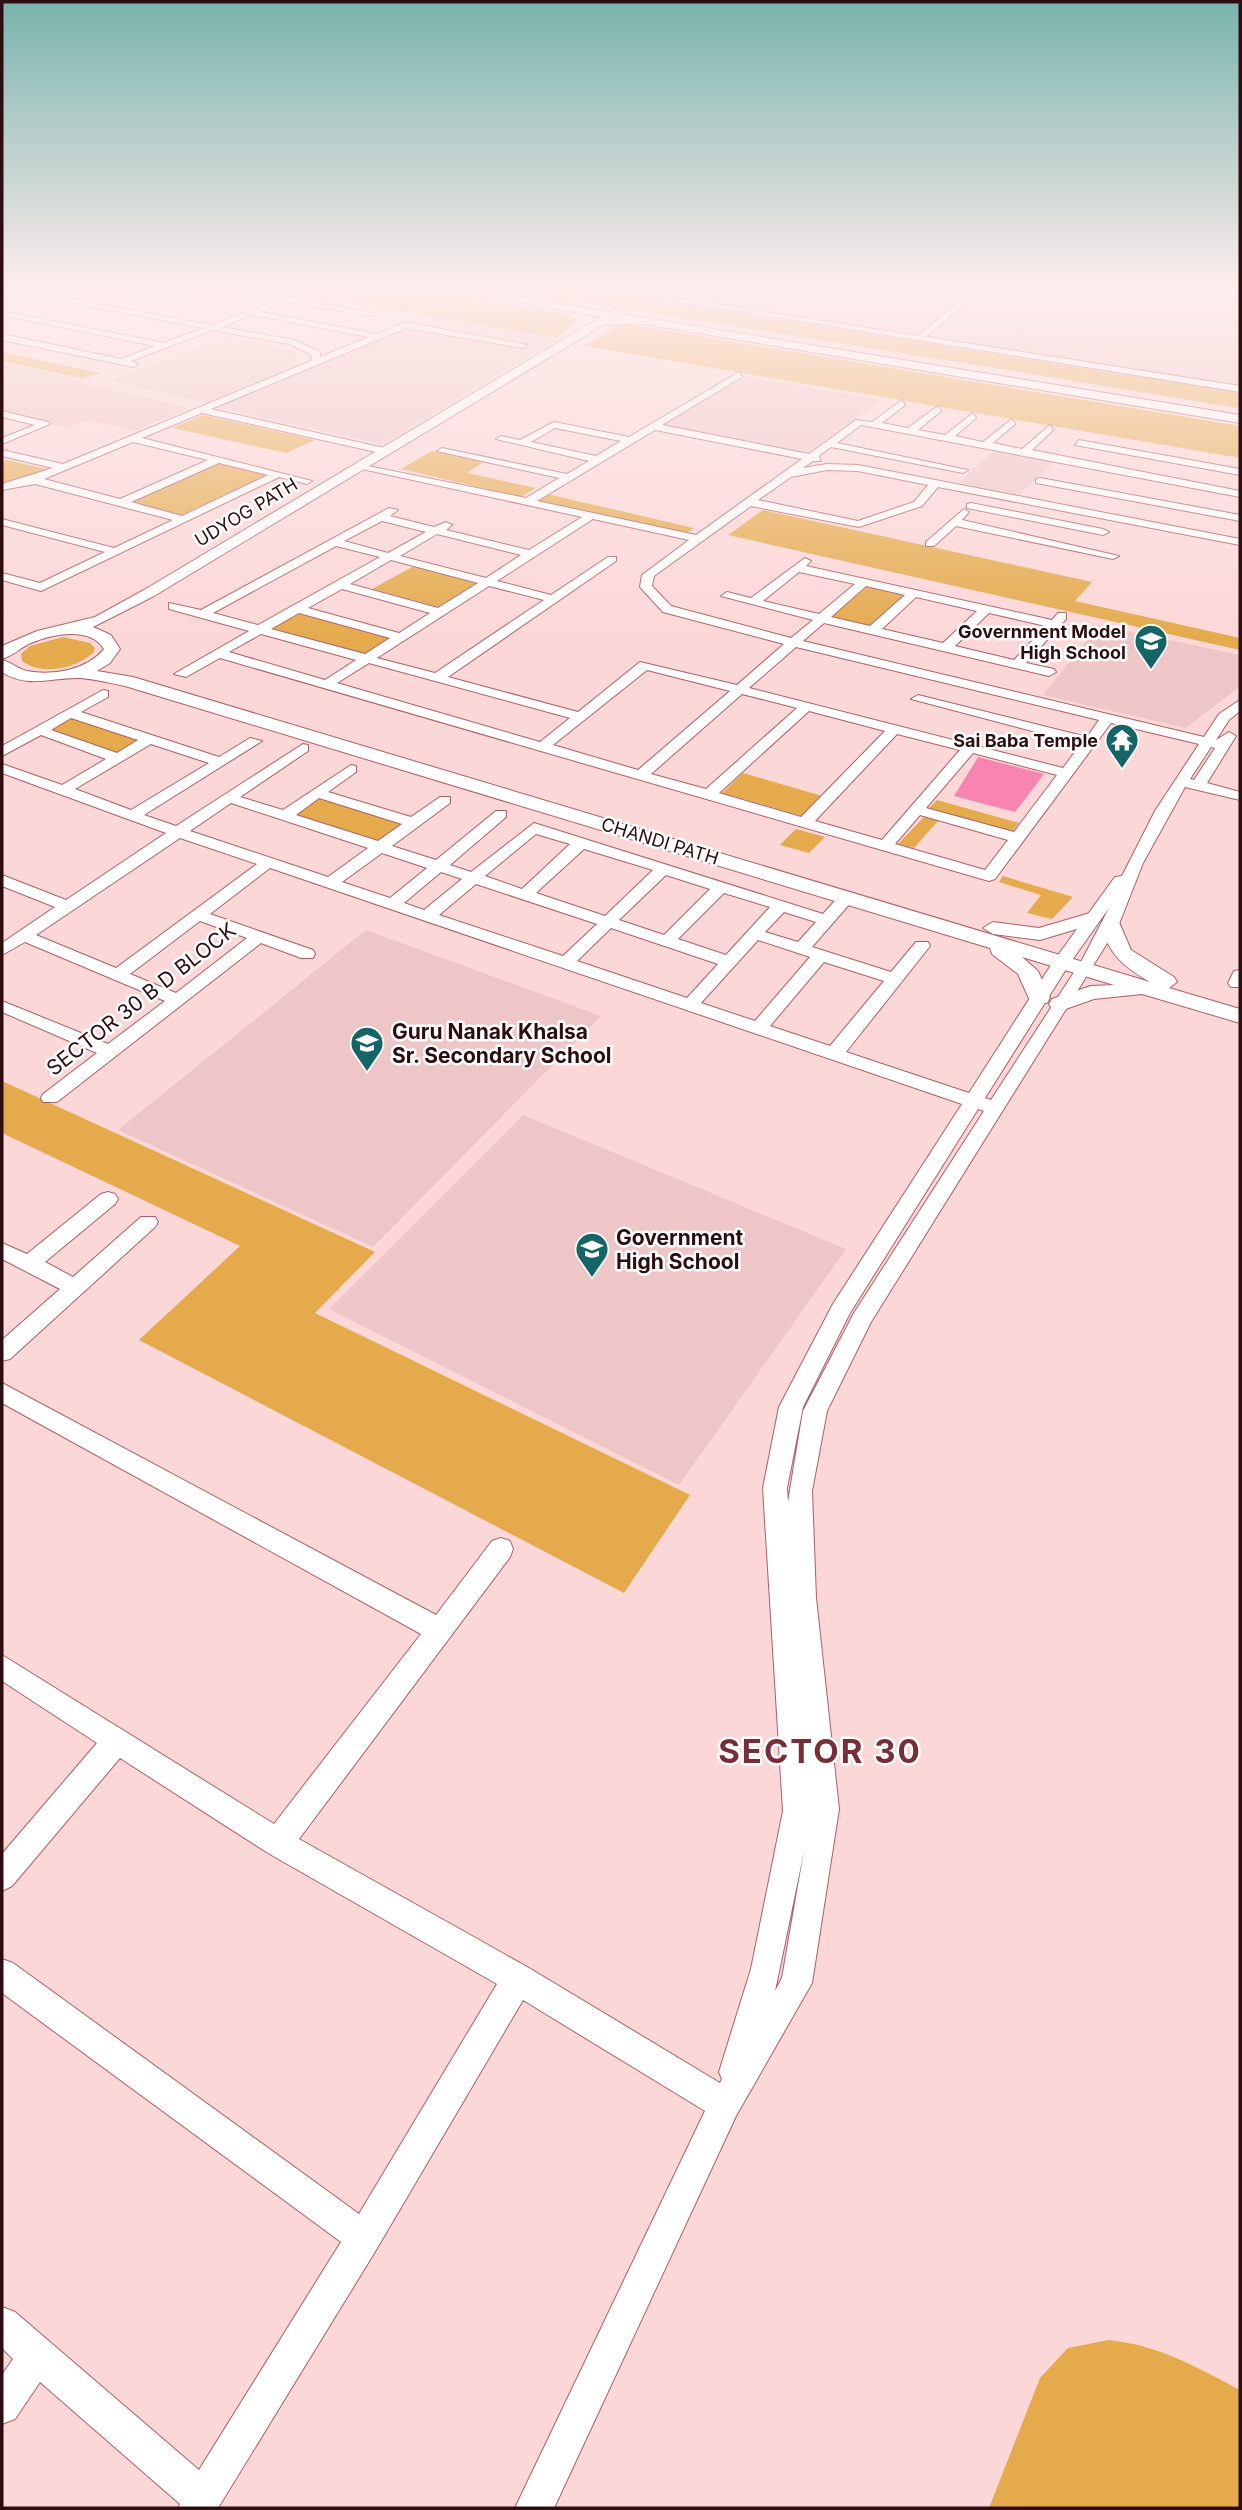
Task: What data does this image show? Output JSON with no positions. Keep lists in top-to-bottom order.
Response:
{
  "streets": {
    "main road": ["UDYOG PATH", "CHANDI PATH"],
    "street": ["SECTOR 30 B D BLOCK"]
  },
  "crossings": [
    ["UDYOG PATH", "CHANDI PATH"]
  ],
  "districts": ["SECTOR 30"],
  "places": {
    "school or university": ["Government Model High School", "Guru Nanak Khalsa Sr. Secondary School", "Government High School"],
    "temple": ["Sai Baba Temple"]
  }
}
